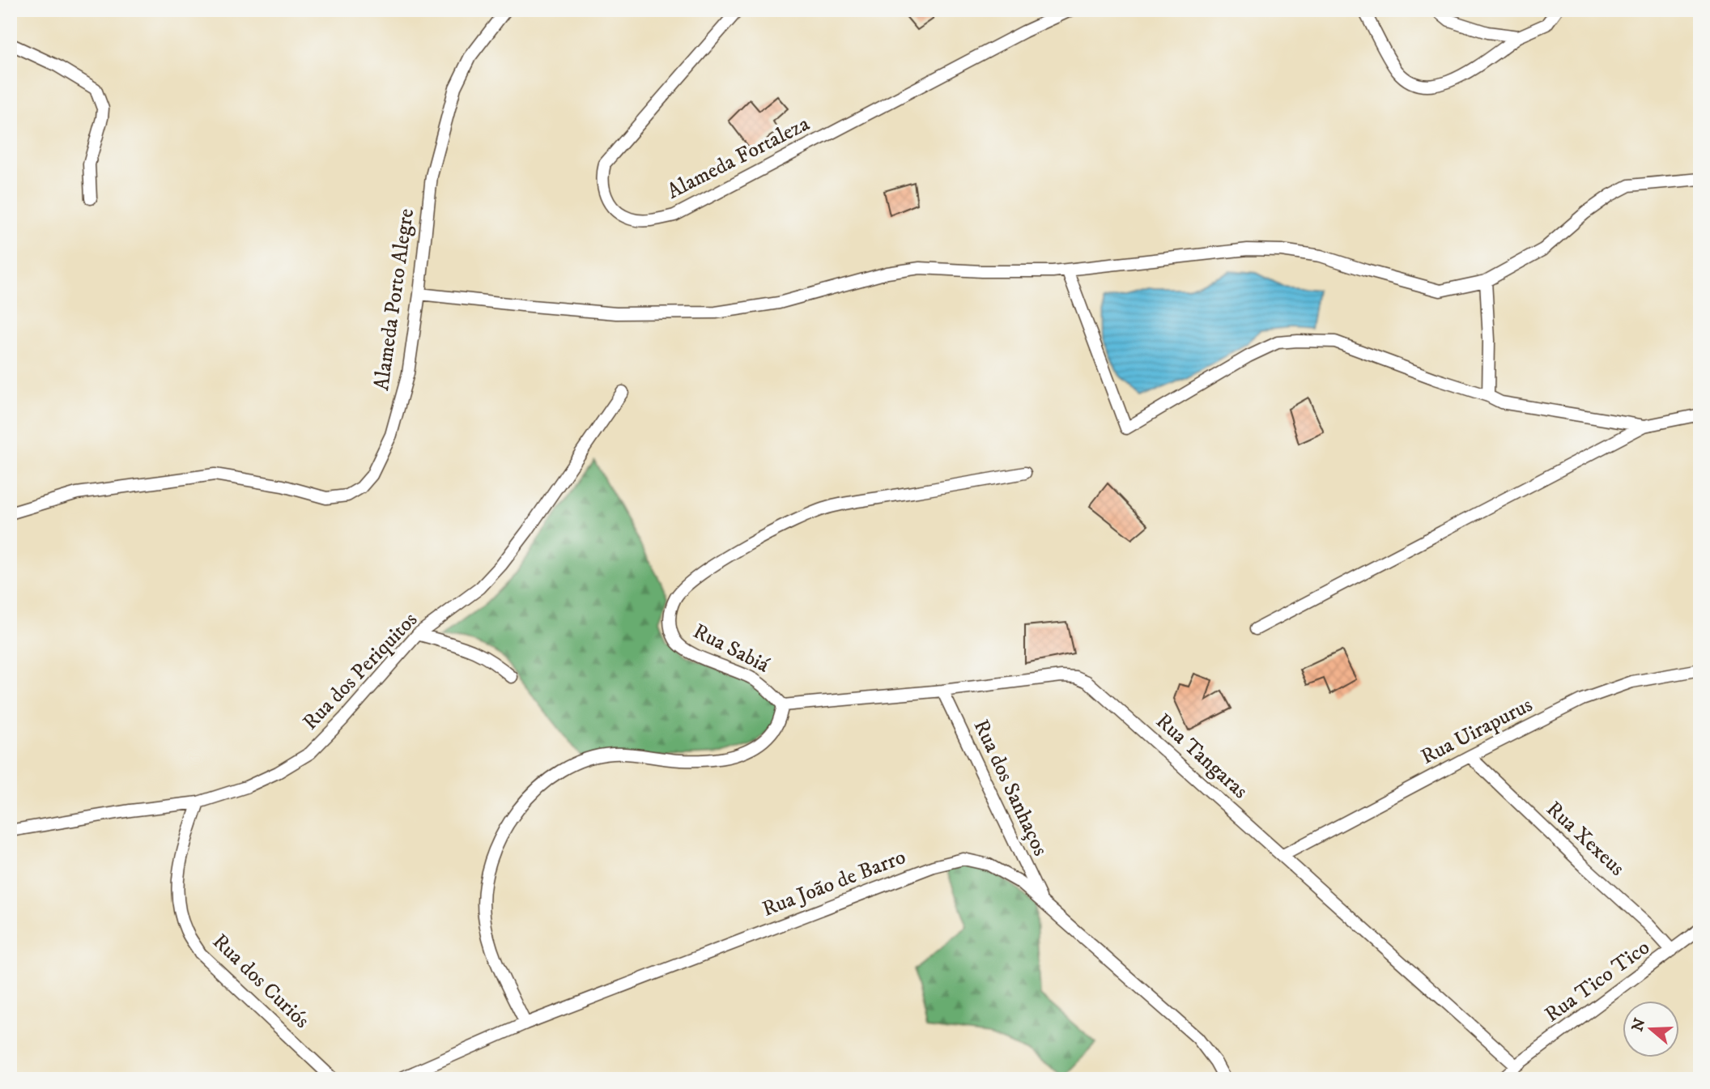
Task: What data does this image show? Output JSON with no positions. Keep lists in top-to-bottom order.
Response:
{
  "streets": {
    "street": [
      "Alameda Fortaleza",
      "Alameda Porto Alegre",
      "Rua Sabiá",
      "Rua dos Periquitos",
      "Rua Uirapurus",
      "Rua Tangaras",
      "Rua dos Sanhaços",
      "Rua Xexeus",
      "Rua João de Barro",
      "Rua dos Curiós",
      "Rua Tico Tico"
    ]
  },
  "crossings": [
    ["Rua Sabiá", "Rua Tangaras"],
    ["Rua dos Periquitos", "Rua dos Curiós"],
    ["Rua Uirapurus", "Rua Tangaras"],
    ["Rua Uirapurus", "Rua Xexeus"],
    ["Rua Tangaras", "Rua dos Sanhaços"],
    ["Rua Tangaras", "Rua Tico Tico"],
    ["Rua dos Sanhaços", "Rua João de Barro"],
    ["Rua Xexeus", "Rua Tico Tico"]
  ],
  "north": "left"
}
